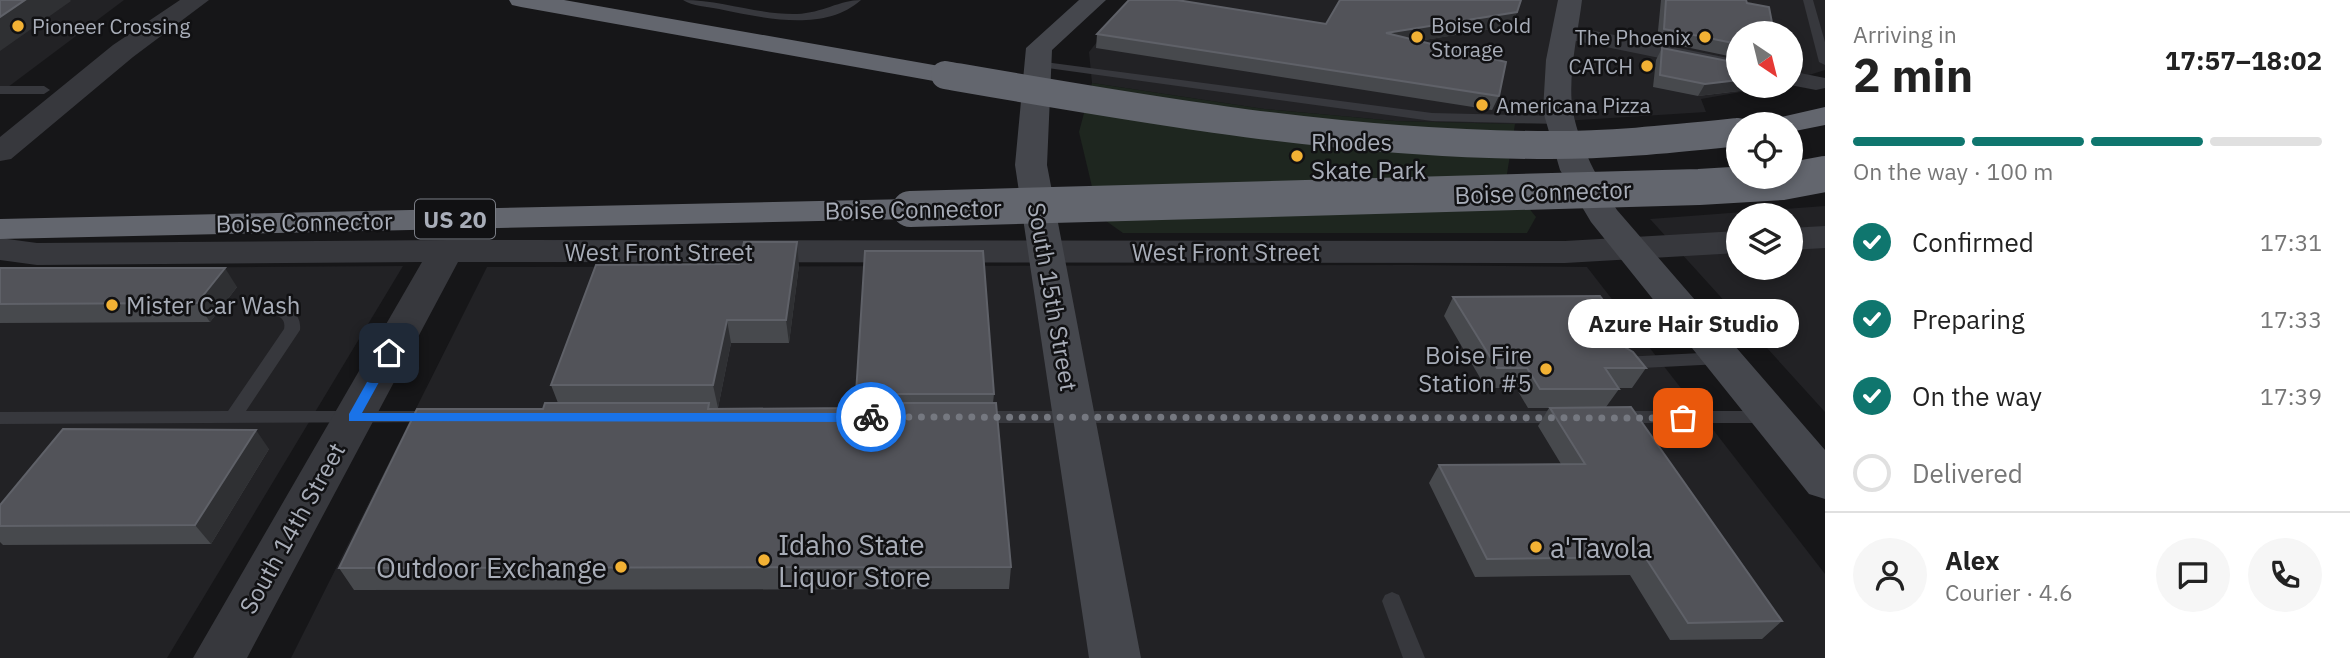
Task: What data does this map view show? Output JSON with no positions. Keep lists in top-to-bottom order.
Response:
{
  "streets": {
    "highway": ["Boise Connector", "US 20"],
    "main road": ["South 15th Street"],
    "street": ["West Front Street", "South 14th Street"]
  },
  "crossings": [
    ["West Front Street", "South 15th Street"],
    ["West Front Street", "South 14th Street"]
  ],
  "places": [
    "Pioneer Crossing",
    "Boise Cold Storage",
    "The Phoenix",
    "CATCH",
    "Americana Pizza",
    "Rhodes Skate Park",
    "Mister Car Wash",
    "Boise Fire Station #5",
    "Azure Hair Studio",
    "a'Tavola",
    "Idaho State Liquor Store",
    "Outdoor Exchange"
  ],
  "north": "bottom right",
  "page": {
    "heading": ["2 min", "Arriving in", "17:57–18:02"],
    "panel": ["Alex", "Courier · 4.6"],
    "bar": "On the way · 100 m",
    "list": [
      ["Confirmed", "17:31"],
      ["Preparing", "17:33"],
      ["On the way", "17:39"],
      "Delivered"
    ],
    "bubble": "Azure Hair Studio"
  }
}
